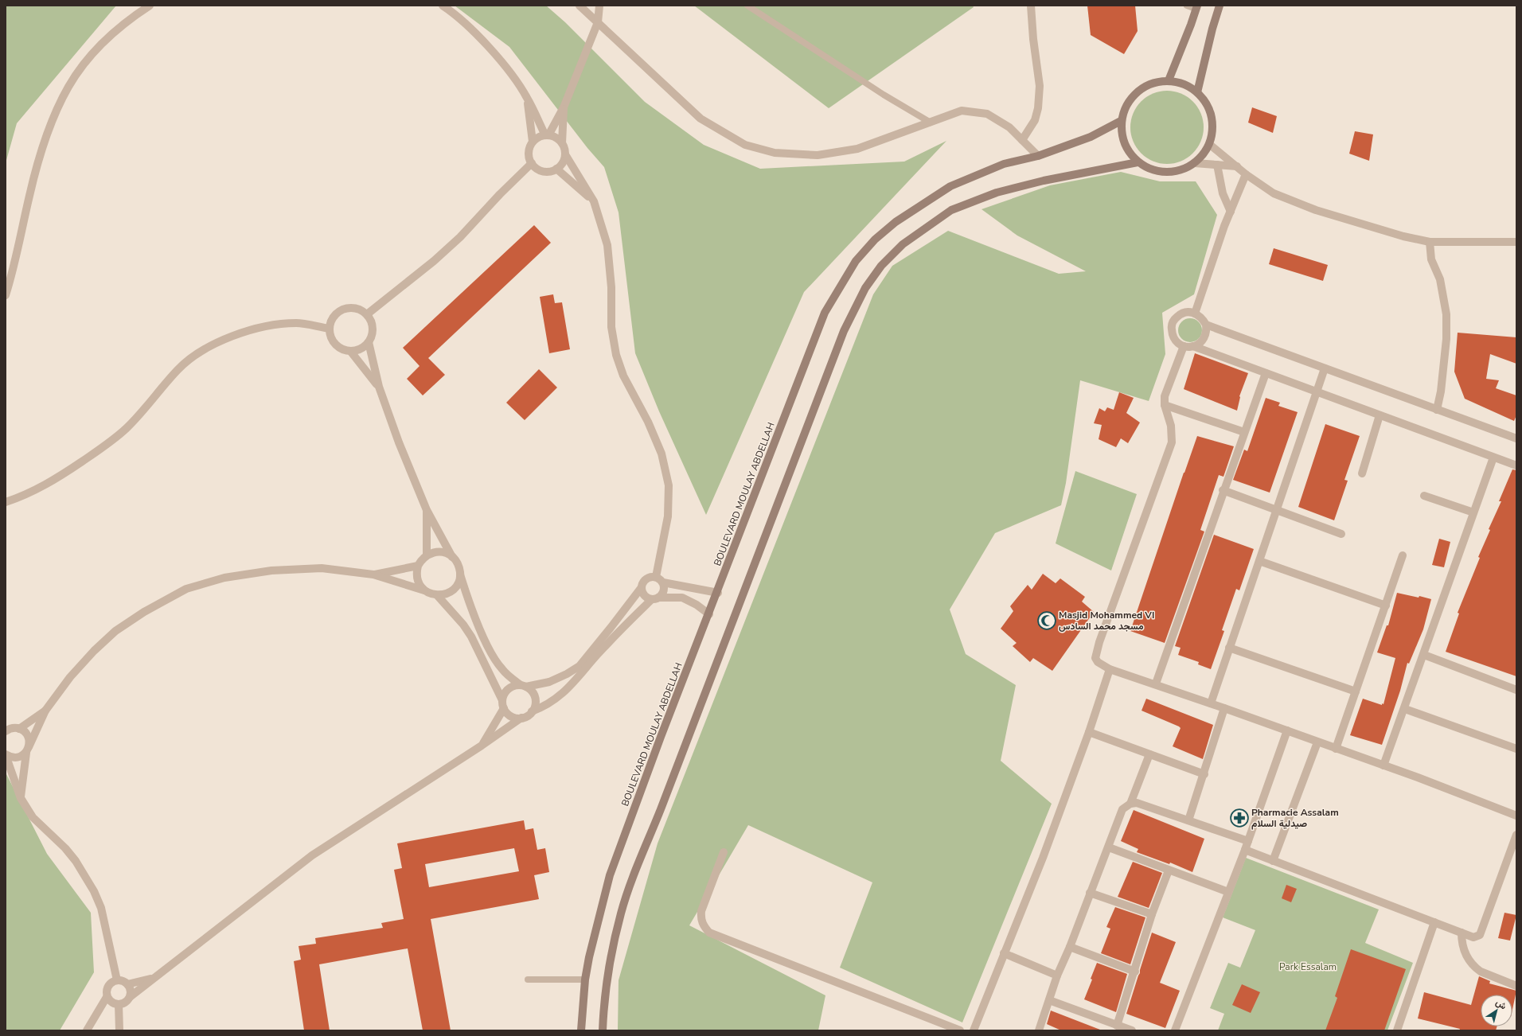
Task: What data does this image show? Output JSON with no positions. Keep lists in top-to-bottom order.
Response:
{
  "streets": {
    "main road": ["BOULEVARD MOULAY ABDELLAH"]
  },
  "parks": ["Park Essalam"],
  "places": {
    "mosque": ["Masjid Mohammed VI مسجد محمد السادس"],
    "pharmacy": ["Pharmacie Assalam صيدلية السلام"]
  },
  "north": "top right"
}
